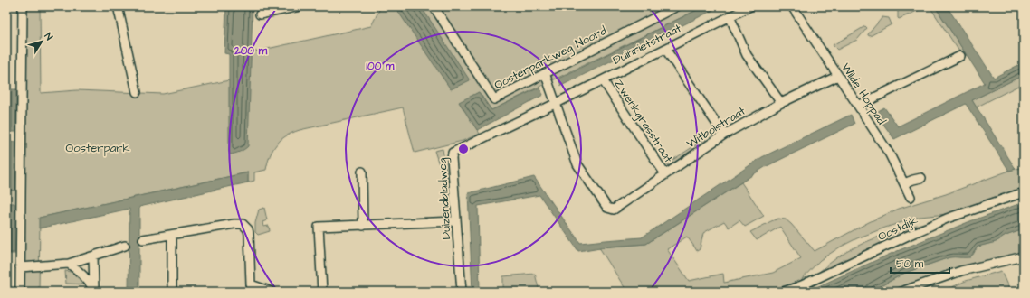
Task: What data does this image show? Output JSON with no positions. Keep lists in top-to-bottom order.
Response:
{
  "streets": {
    "street": [
      "Duinrietstraat",
      "Oosterparkweg Noord",
      "Wilde Hoppad",
      "Zwenkgrasstraat",
      "Witbolstraat",
      "Duizendbladweg",
      "Oostdijk"
    ]
  },
  "crossings": [
    ["Duinrietstraat", "Zwenkgrasstraat"],
    ["Duinrietstraat", "Witbolstraat"],
    ["Duinrietstraat", "Duizendbladweg"],
    ["Wilde Hoppad", "Witbolstraat"],
    ["Zwenkgrasstraat", "Witbolstraat"],
    ["Witbolstraat", "Duizendbladweg"]
  ],
  "parks": ["Oosterpark"],
  "scale_bar": "50 m",
  "north": "top right",
  "rings": ["200 m", "100 m"]
}
